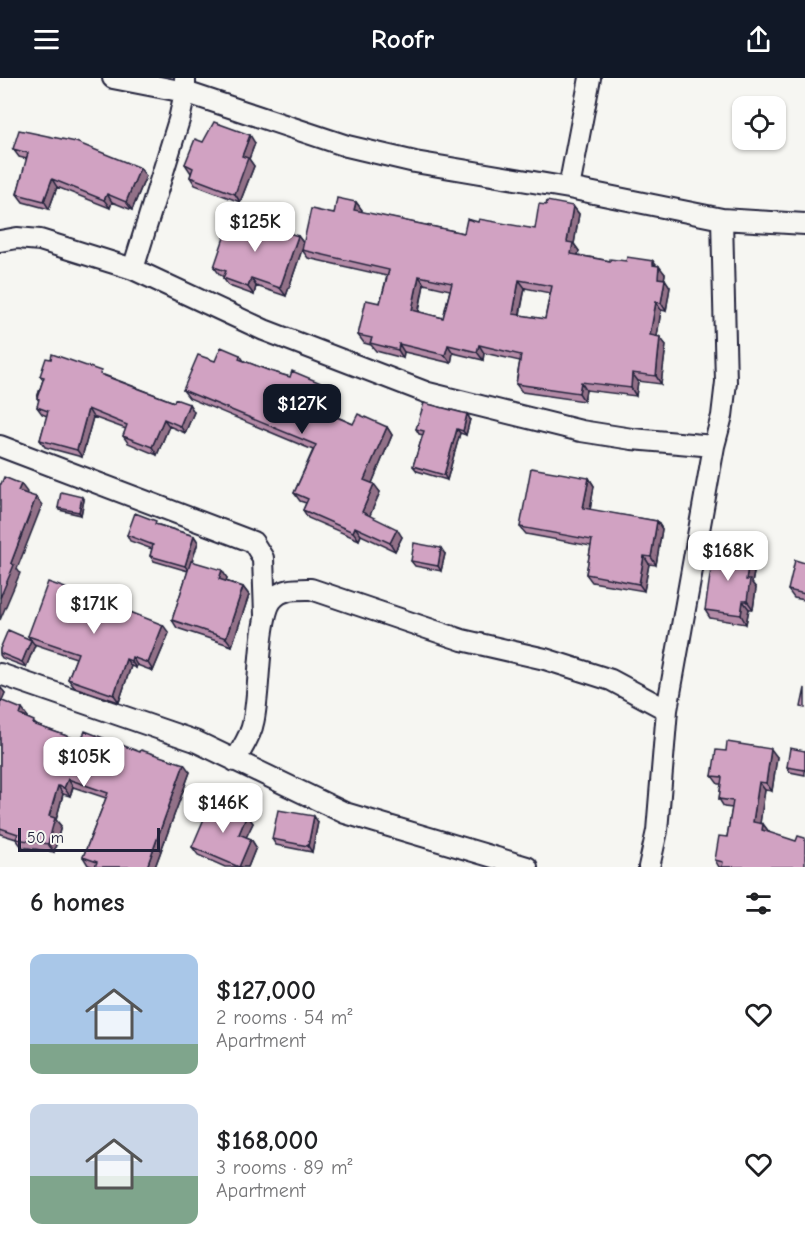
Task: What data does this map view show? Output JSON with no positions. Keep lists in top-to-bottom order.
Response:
{
  "scale_bar": "50 m",
  "page": {
    "header": "Roofr",
    "price": [
      "$125K",
      "$127K",
      "$168K",
      "$171K",
      "$105K",
      "$146K"
    ],
    "scale": "50 m",
    "heading": "6 homes",
    "list": [
      {
        "name": "$127,000",
        "note": "2 rooms · 54 m² · Apartment"
      },
      {
        "name": "$168,000",
        "note": "3 rooms · 89 m² · Apartment"
      }
    ]
  }
}
